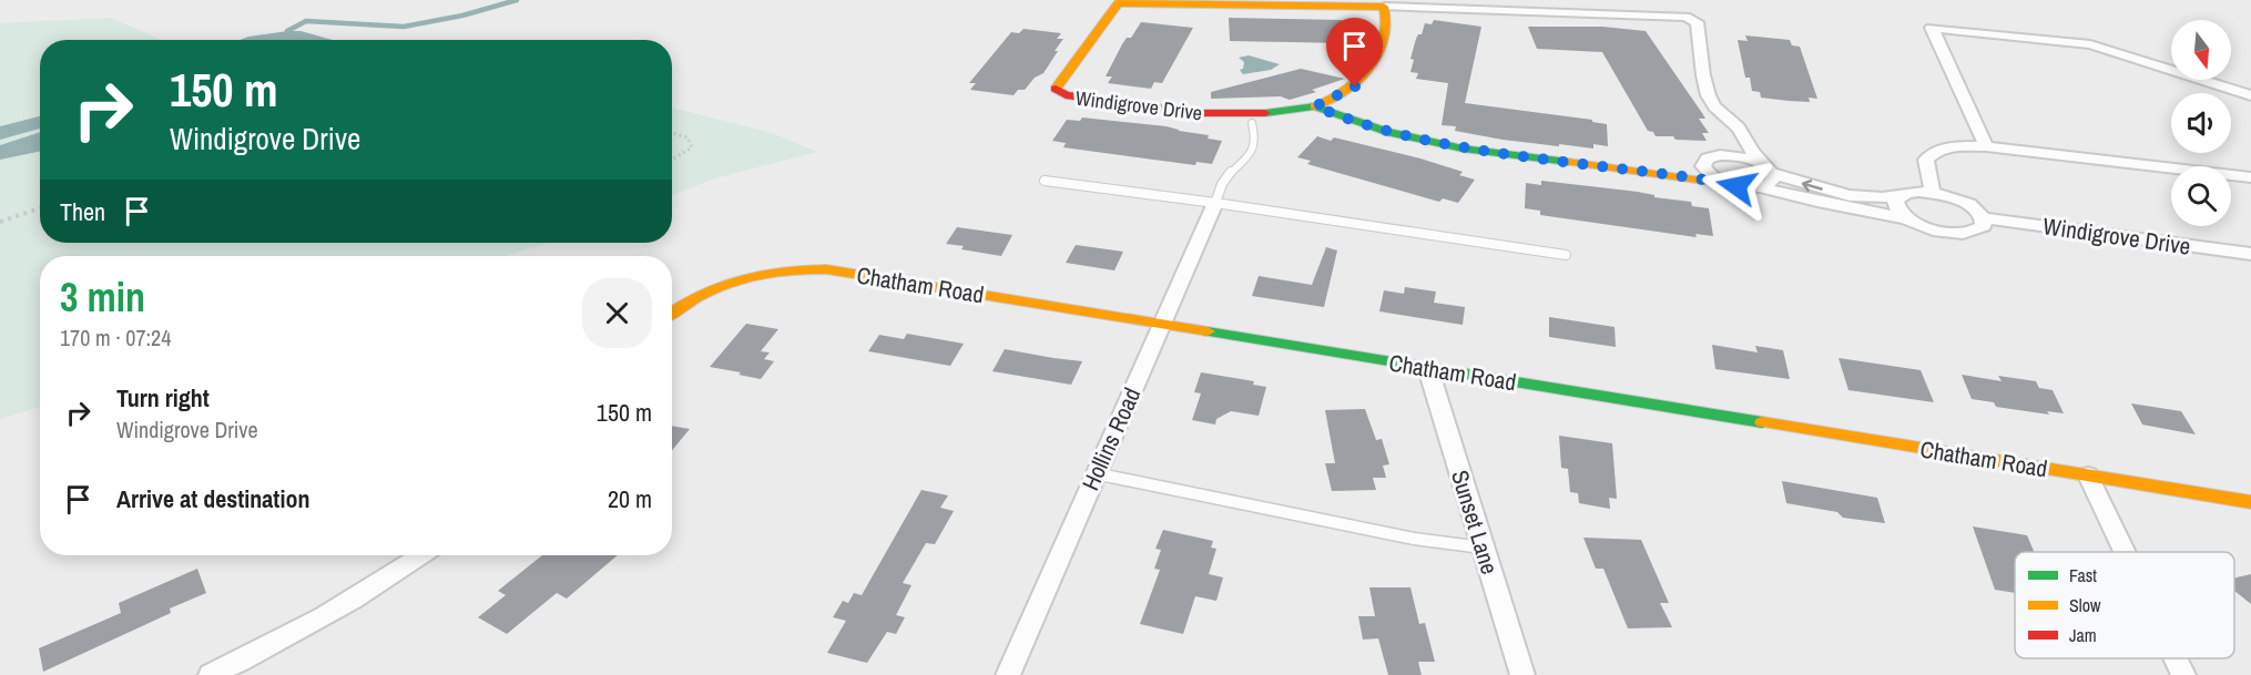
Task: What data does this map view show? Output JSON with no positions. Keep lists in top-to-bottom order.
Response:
{
  "streets": {
    "street": [
      "Windigrove Drive",
      "Chatham Road",
      "Hollins Road",
      "Sunset Lane"
    ]
  },
  "crossings": [
    ["Chatham Road", "Hollins Road"],
    ["Chatham Road", "Sunset Lane"]
  ],
  "legend": ["Fast", "Slow", "Jam"],
  "north": "bottom",
  "page": {
    "turn": ["150 m", "Windigrove Drive"],
    "then": "Then",
    "heading": ["3 min", "170 m · 07:24"],
    "list": [
      {
        "name": "Turn right",
        "note": "Windigrove Drive",
        "value": "150 m"
      },
      {
        "name": "Arrive at destination",
        "value": "20 m"
      }
    ]
  }
}
